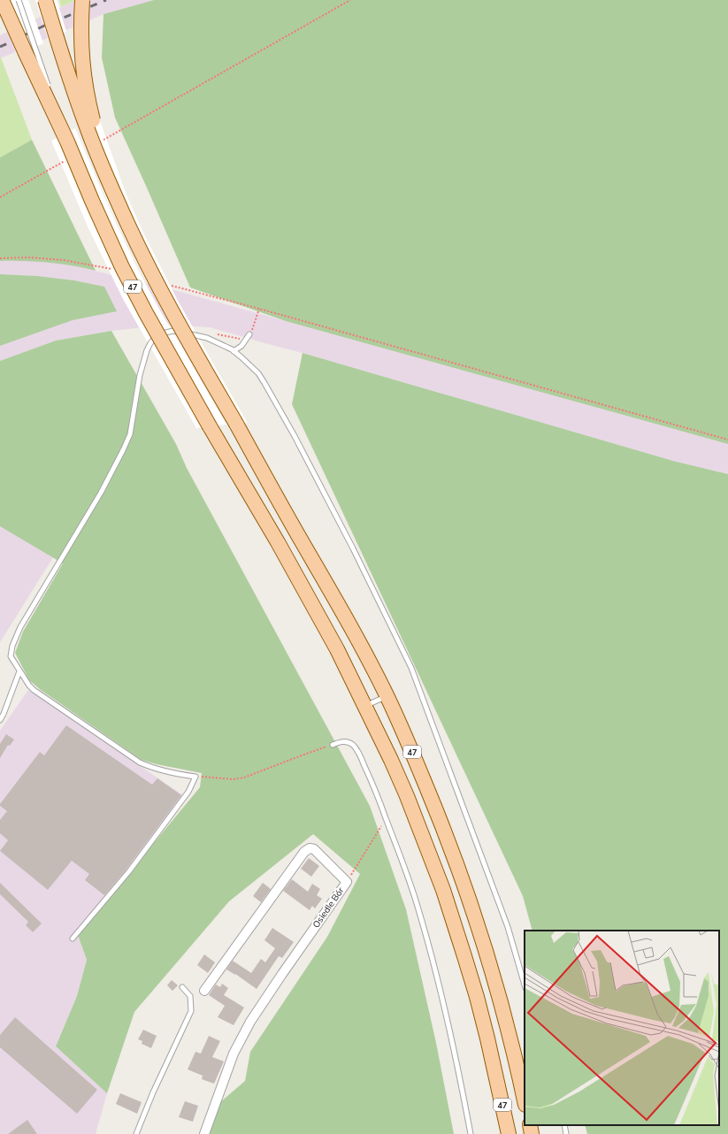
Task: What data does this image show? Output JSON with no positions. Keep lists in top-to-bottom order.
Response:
{
  "streets": {
    "main road": ["47"],
    "street": ["Osiedle Bór"]
  }
}
